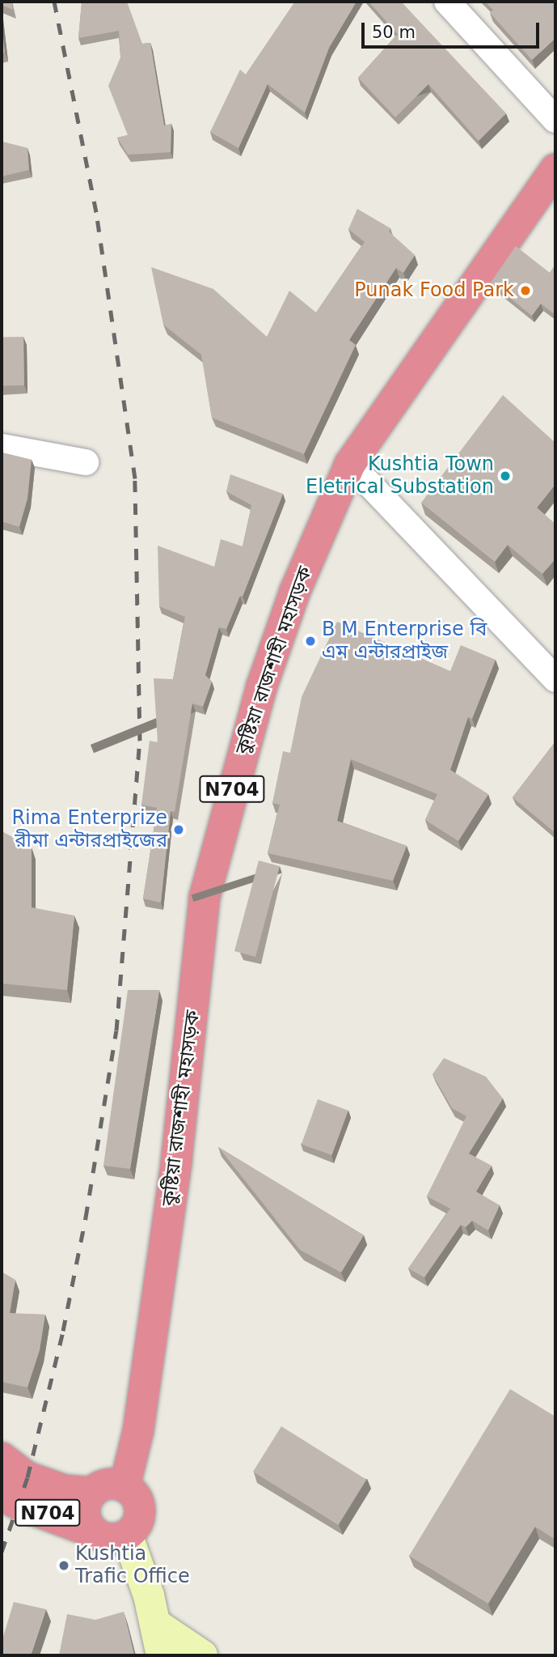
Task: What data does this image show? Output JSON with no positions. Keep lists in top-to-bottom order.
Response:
{
  "streets": {
    "highway": ["কুষ্টিয়া রাজশাহী মহাসড়ক", "N704"]
  },
  "crossings": [
    ["কুষ্টিয়া রাজশাহী মহাসড়ক", "N704"]
  ],
  "places": [
    "Punak Food Park",
    "Kushtia Town Eletrical Substation",
    "B M Enterprise বি এম এন্টারপ্রাইজ",
    "Rima Enterprize রীমা এন্টারপ্রাইজের",
    "Kushtia Trafic Office"
  ],
  "scale_bar": "50 m"
}
